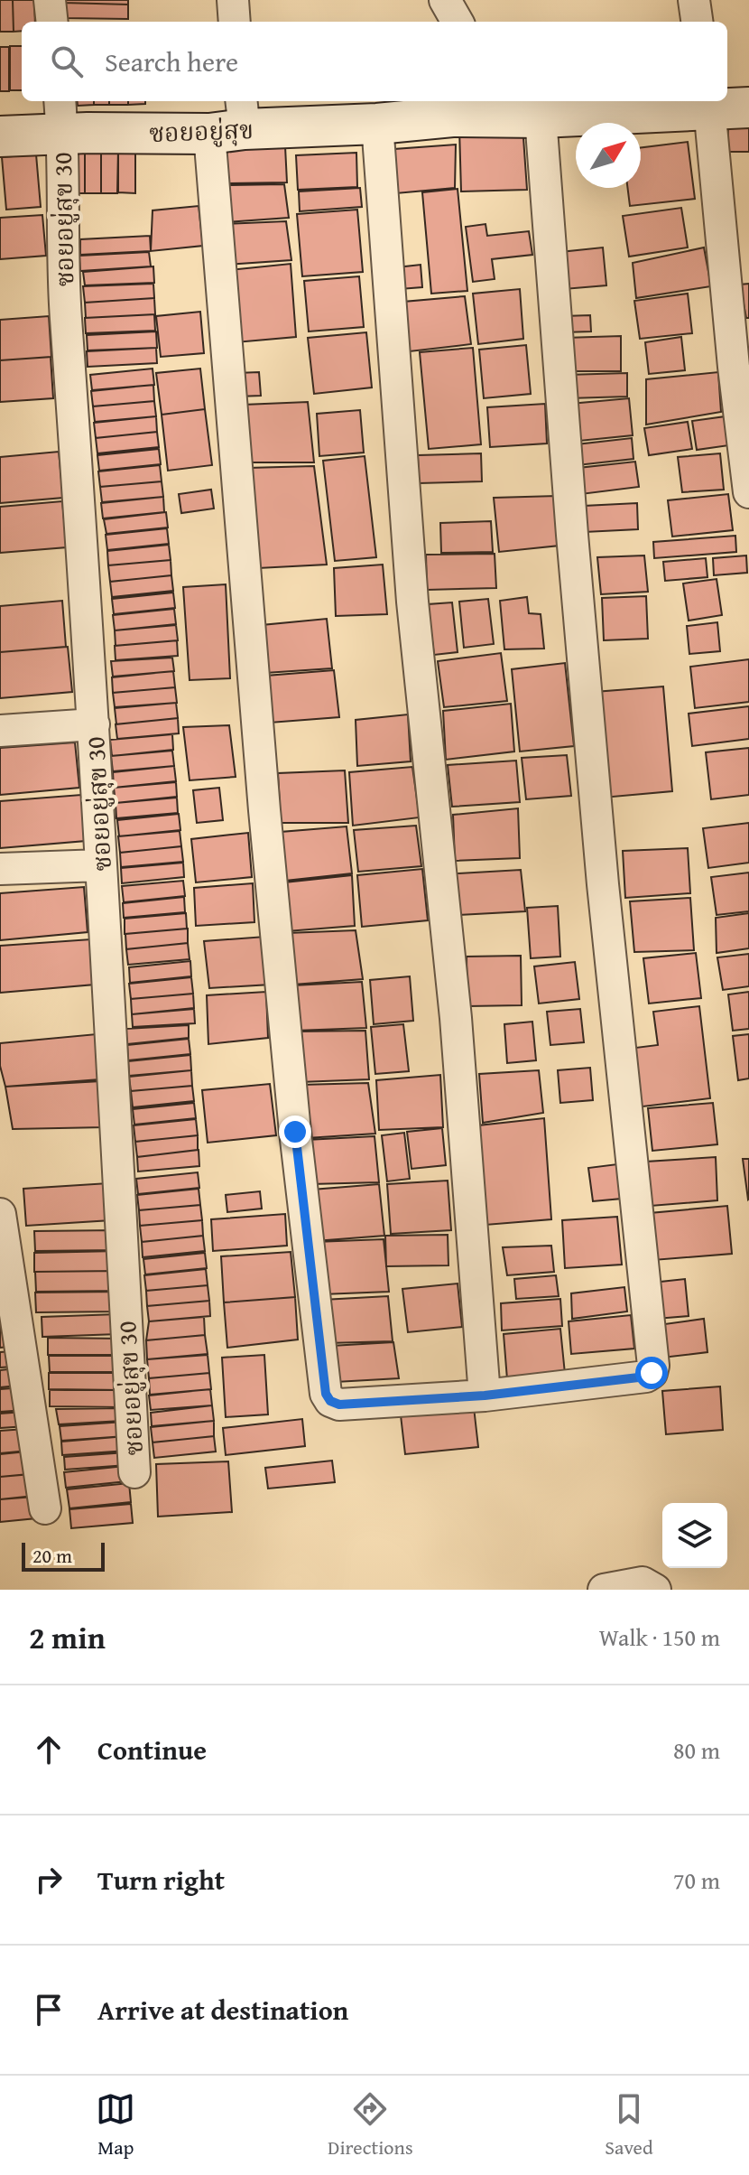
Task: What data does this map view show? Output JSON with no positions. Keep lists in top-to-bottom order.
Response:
{
  "streets": {
    "street": ["ซอยอยู่สุข", "ซอยอยู่สุข 30"]
  },
  "crossings": [
    ["ซอยอยู่สุข", "ซอยอยู่สุข 30"]
  ],
  "scale_bar": "20 m",
  "north": "top right",
  "page": {
    "search": "Search here",
    "scale": "20 m",
    "heading": ["2 min", "Walk · 150 m"],
    "list": [
      ["Continue", "80 m"],
      ["Turn right", "70 m"],
      "Arrive at destination"
    ],
    "nav": ["Map", "Directions", "Saved"]
  }
}
